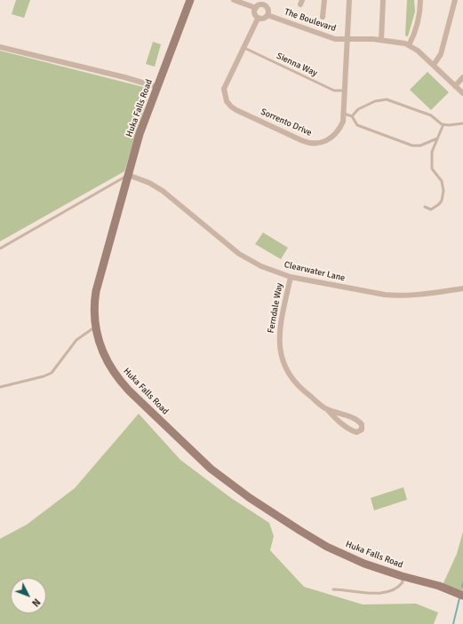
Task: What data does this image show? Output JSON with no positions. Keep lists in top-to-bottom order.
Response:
{
  "streets": {
    "street": [
      "The Boulevard",
      "Huka Falls Road",
      "Sorrento Drive",
      "Clearwater Lane",
      "Ferndale Way"
    ],
    "lane": ["Sienna Way"]
  },
  "crossings": [
    ["The Boulevard", "Sorrento Drive"],
    ["Sienna Way", "Sorrento Drive"],
    ["Huka Falls Road", "Clearwater Lane"],
    ["Clearwater Lane", "Ferndale Way"]
  ],
  "north": "bottom right"
}
